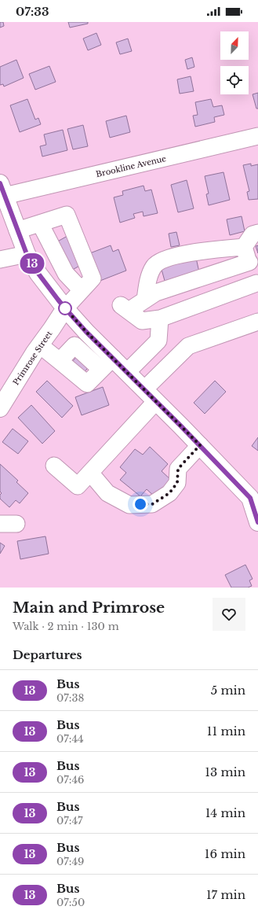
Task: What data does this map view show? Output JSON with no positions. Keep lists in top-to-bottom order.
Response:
{
  "streets": {
    "main road": ["Primrose Street"],
    "street": ["Brookline Avenue"]
  },
  "lines": ["bus line 13"],
  "north": "top right",
  "page": {
    "status": "07:33",
    "on_map": "13",
    "heading": [
      ["Main and Primrose", "Walk · 2 min · 130 m"],
      "Departures"
    ],
    "list": [
      {
        "mark": "13",
        "name": "Bus",
        "note": "07:38",
        "value": "5 min"
      },
      {
        "mark": "13",
        "name": "Bus",
        "note": "07:44",
        "value": "11 min"
      },
      {
        "mark": "13",
        "name": "Bus",
        "note": "07:46",
        "value": "13 min"
      },
      {
        "mark": "13",
        "name": "Bus",
        "note": "07:47",
        "value": "14 min"
      },
      {
        "mark": "13",
        "name": "Bus",
        "note": "07:49",
        "value": "16 min"
      },
      {
        "mark": "13",
        "name": "Bus",
        "note": "07:50",
        "value": "17 min"
      }
    ]
  }
}
